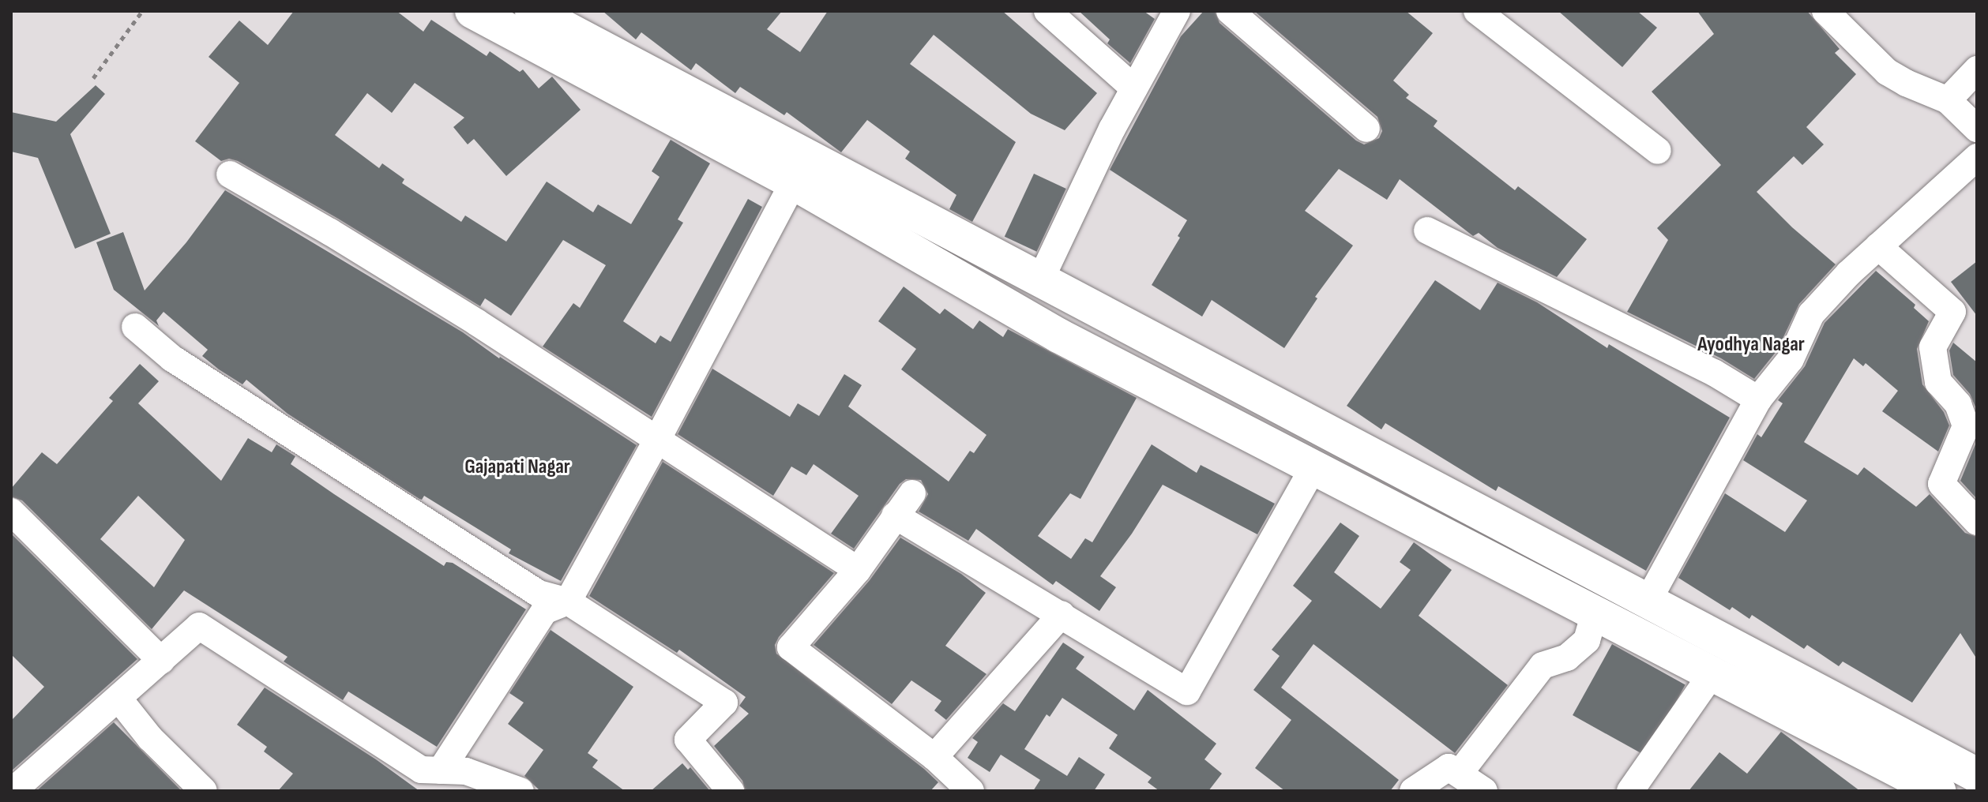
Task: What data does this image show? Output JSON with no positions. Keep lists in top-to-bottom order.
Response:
{
  "districts": ["Ayodhya Nagar", "Gajapati Nagar"]
}
